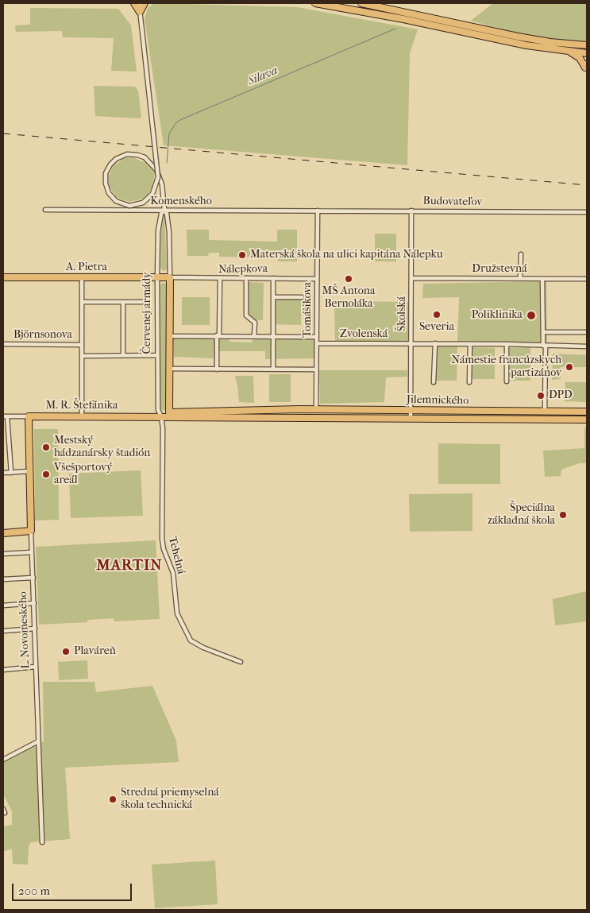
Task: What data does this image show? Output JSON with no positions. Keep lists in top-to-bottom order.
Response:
{
  "streets": {
    "main road": [
      "A. Pietra",
      "Červenej armády",
      "Jilemnického",
      "M. R. Štefánika",
      "L. Novomeského"
    ],
    "street": [
      "Komenského",
      "Budovateľov",
      "Nálepkova",
      "Družstevná",
      "Tomášikova",
      "Školská",
      "Zvolenská",
      "Björnsonova",
      "Tehelná"
    ]
  },
  "crossings": [
    ["Komenského", "Budovateľov"],
    ["Komenského", "Tomášikova"],
    ["Komenského", "Červenej armády"],
    ["Budovateľov", "Tomášikova"],
    ["Budovateľov", "Školská"],
    ["A. Pietra", "Nálepkova"],
    ["A. Pietra", "Červenej armády"],
    ["Nálepkova", "Tomášikova"],
    ["Nálepkova", "Červenej armády"],
    ["Družstevná", "Školská"],
    ["Tomášikova", "Zvolenská"],
    ["Tomášikova", "Jilemnického"],
    ["Červenej armády", "Jilemnického"],
    ["Červenej armády", "M. R. Štefánika"],
    ["Červenej armády", "Tehelná"],
    ["Školská", "Zvolenská"],
    ["Školská", "Jilemnického"],
    ["Jilemnického", "M. R. Štefánika"],
    ["Jilemnického", "Tehelná"],
    ["M. R. Štefánika", "Tehelná"],
    ["M. R. Štefánika", "L. Novomeského"]
  ],
  "districts": ["MARTIN"],
  "water": ["Silava"],
  "places": [
    "Materská škola na ulici kapitána Nálepku",
    "MŠ Antona Bernoláka",
    "Severia",
    "Poliklinika",
    "Námestie francúzskych partizánov",
    "DPD",
    "Mestský hádzanársky štadión",
    "Všešportový areál",
    "Špeciálna základná škola",
    "Plaváreň",
    "Stredná priemyselná škola technická"
  ],
  "scale_bar": "200 m"
}
